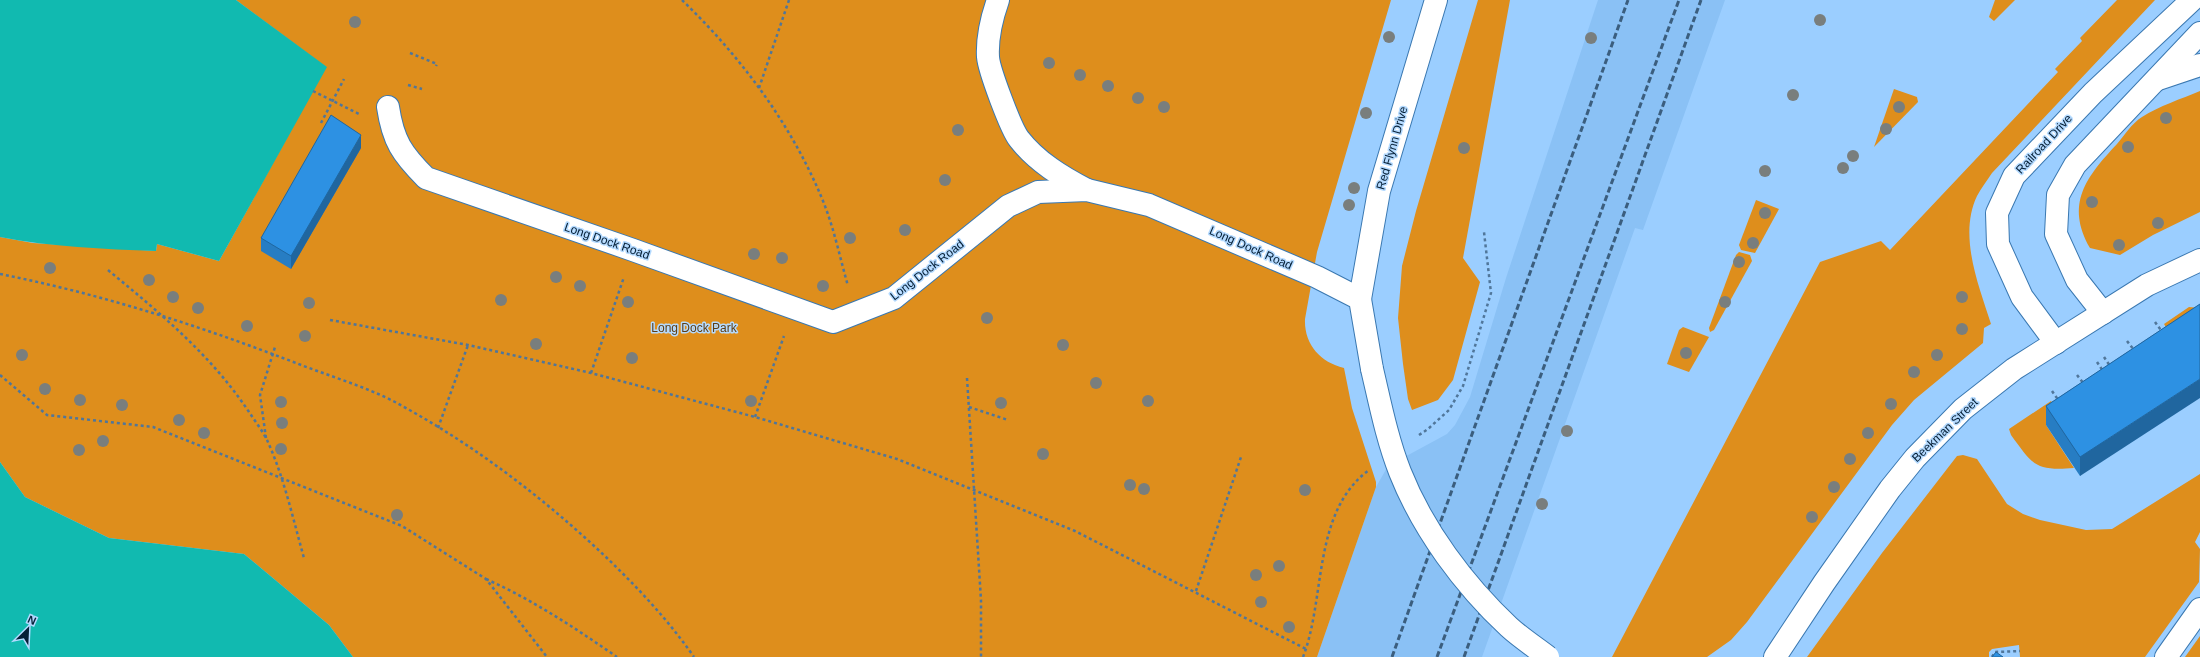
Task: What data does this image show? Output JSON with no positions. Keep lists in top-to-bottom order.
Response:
{
  "streets": {
    "street": [
      "Railroad Drive",
      "Red Flynn Drive",
      "Long Dock Road",
      "Beekman Street"
    ]
  },
  "crossings": [
    ["Railroad Drive", "Beekman Street"],
    ["Red Flynn Drive", "Long Dock Road"]
  ],
  "parks": ["Long Dock Park"],
  "north": "top right"
}
